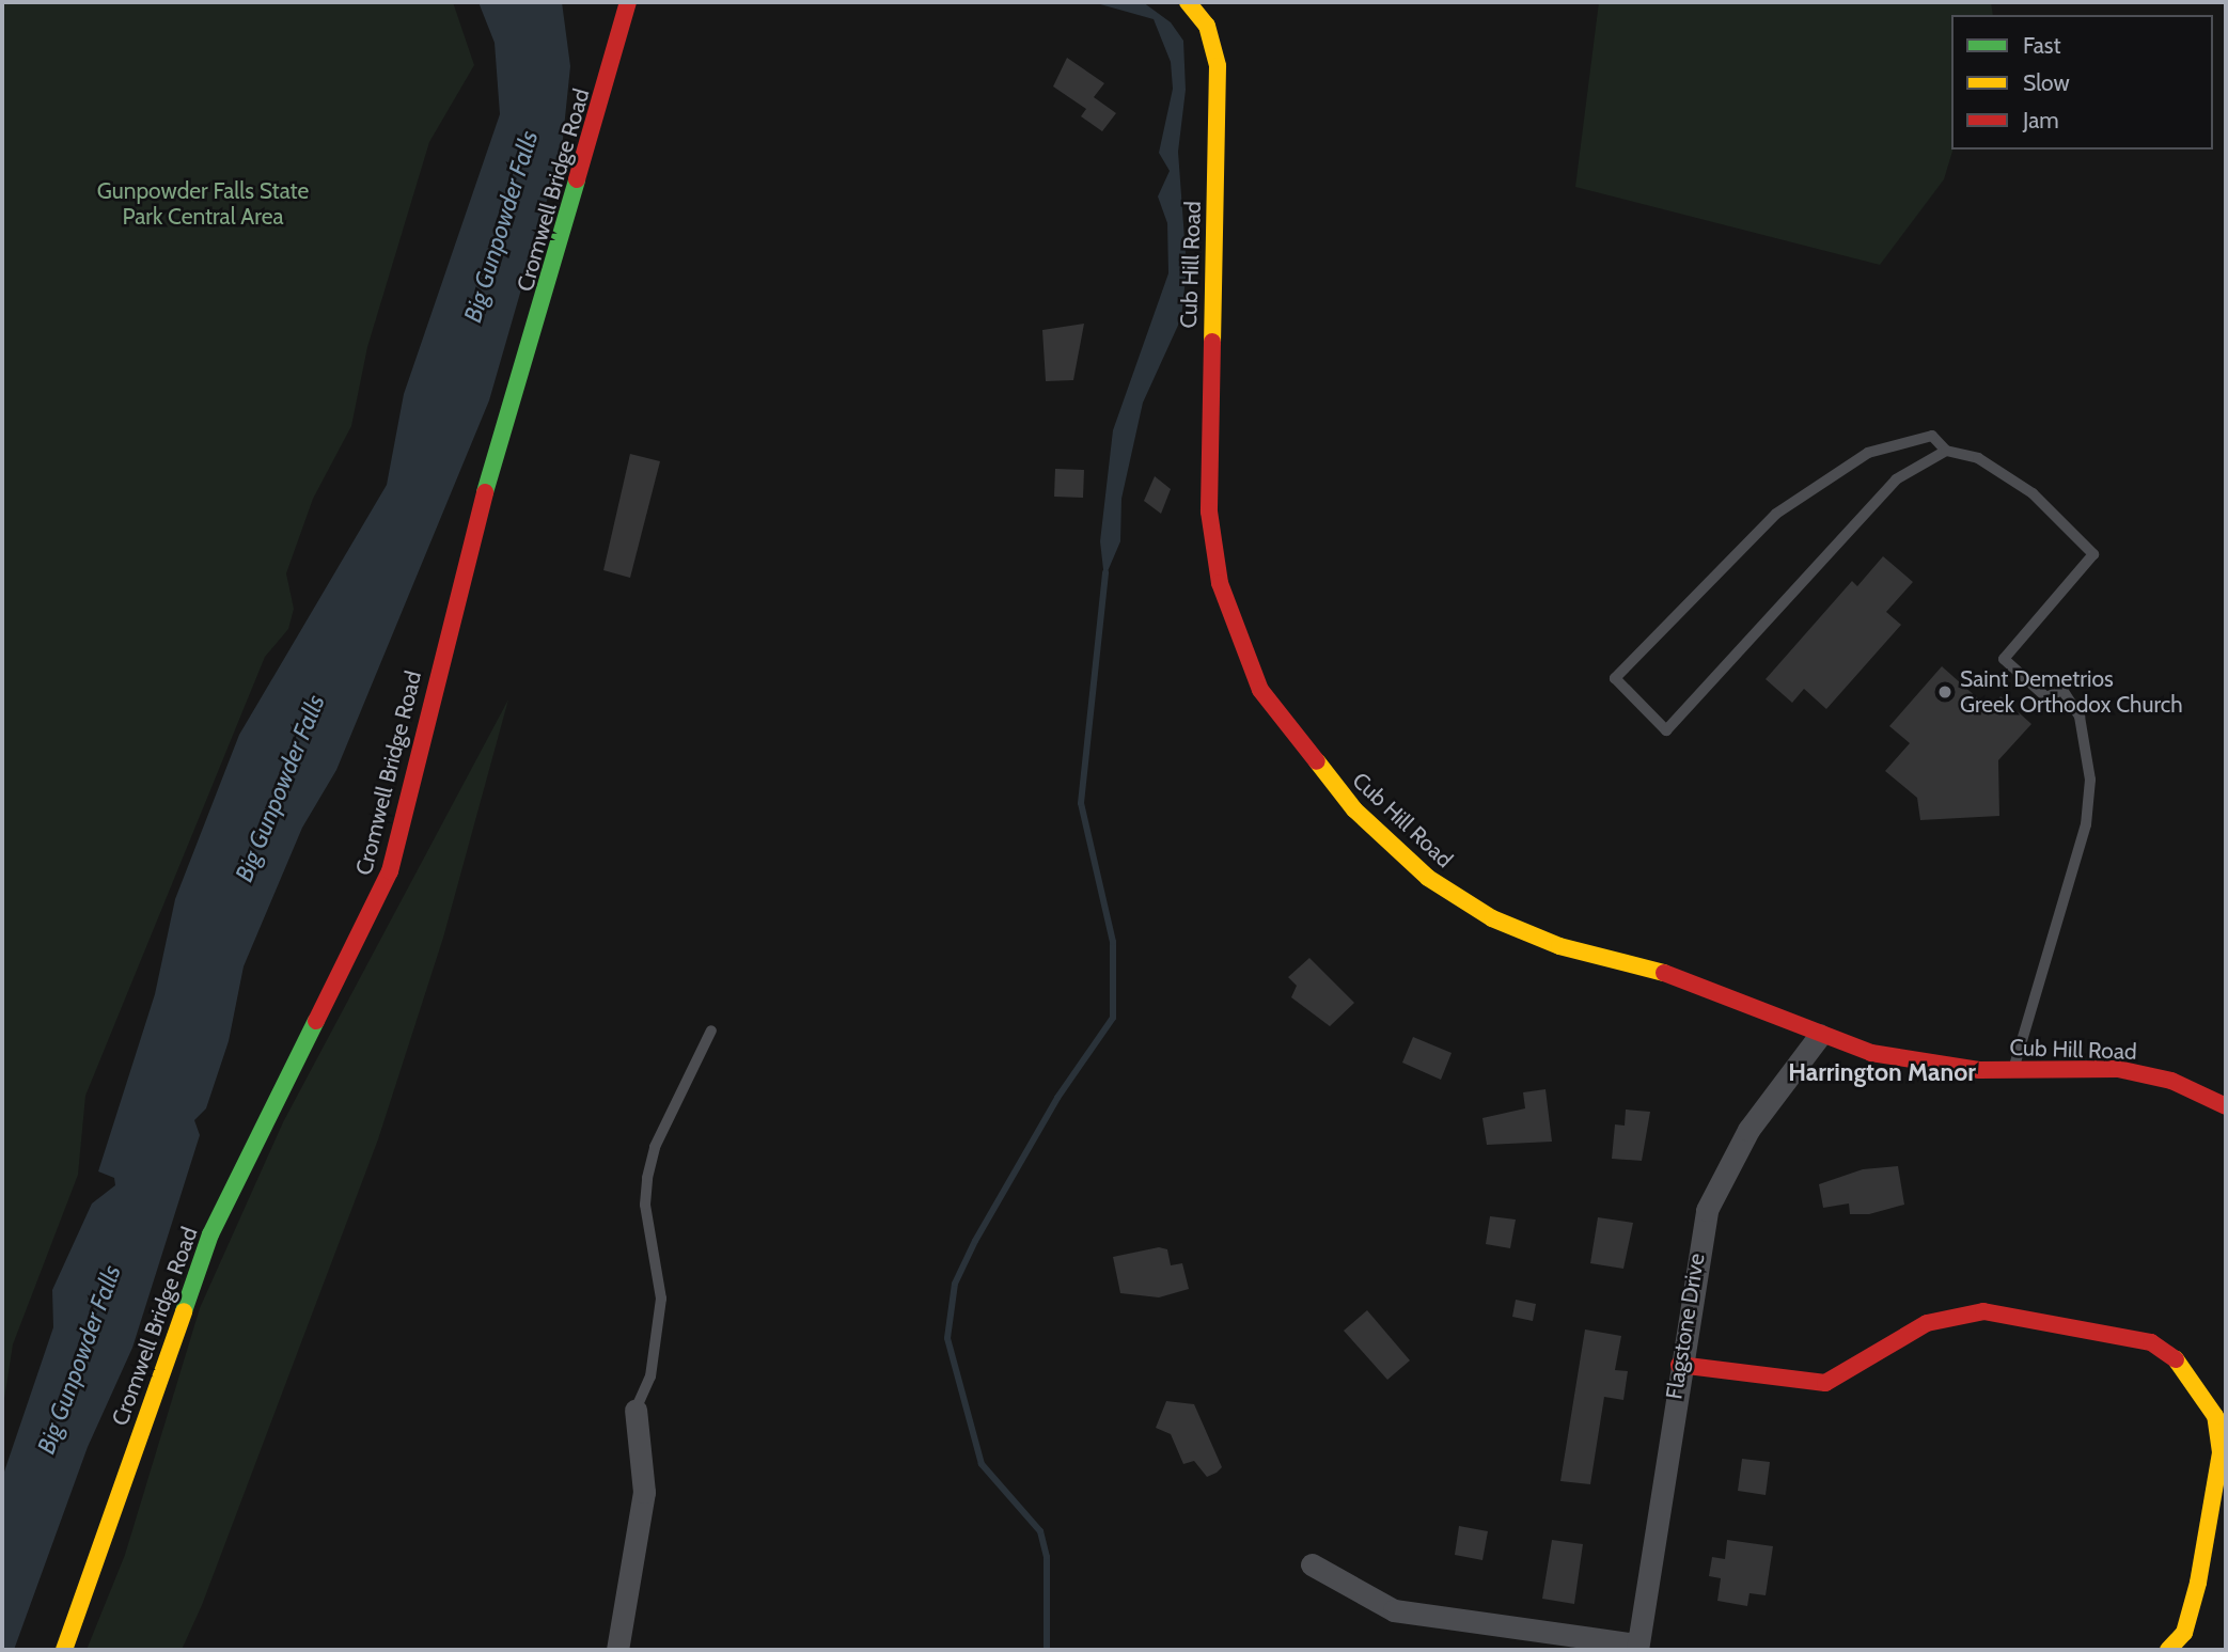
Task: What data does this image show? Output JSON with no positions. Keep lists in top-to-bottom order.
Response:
{
  "streets": {
    "street": ["Cromwell Bridge Road", "Cub Hill Road", "Flagstone Drive"]
  },
  "crossings": [
    ["Cub Hill Road", "Flagstone Drive"]
  ],
  "districts": ["Harrington Manor"],
  "water": ["Big Gunpowder Falls"],
  "parks": ["Gunpowder Falls State Park Central Area"],
  "places": ["Saint Demetrios Greek Orthodox Church"],
  "legend": ["Fast", "Slow", "Jam"]
}
